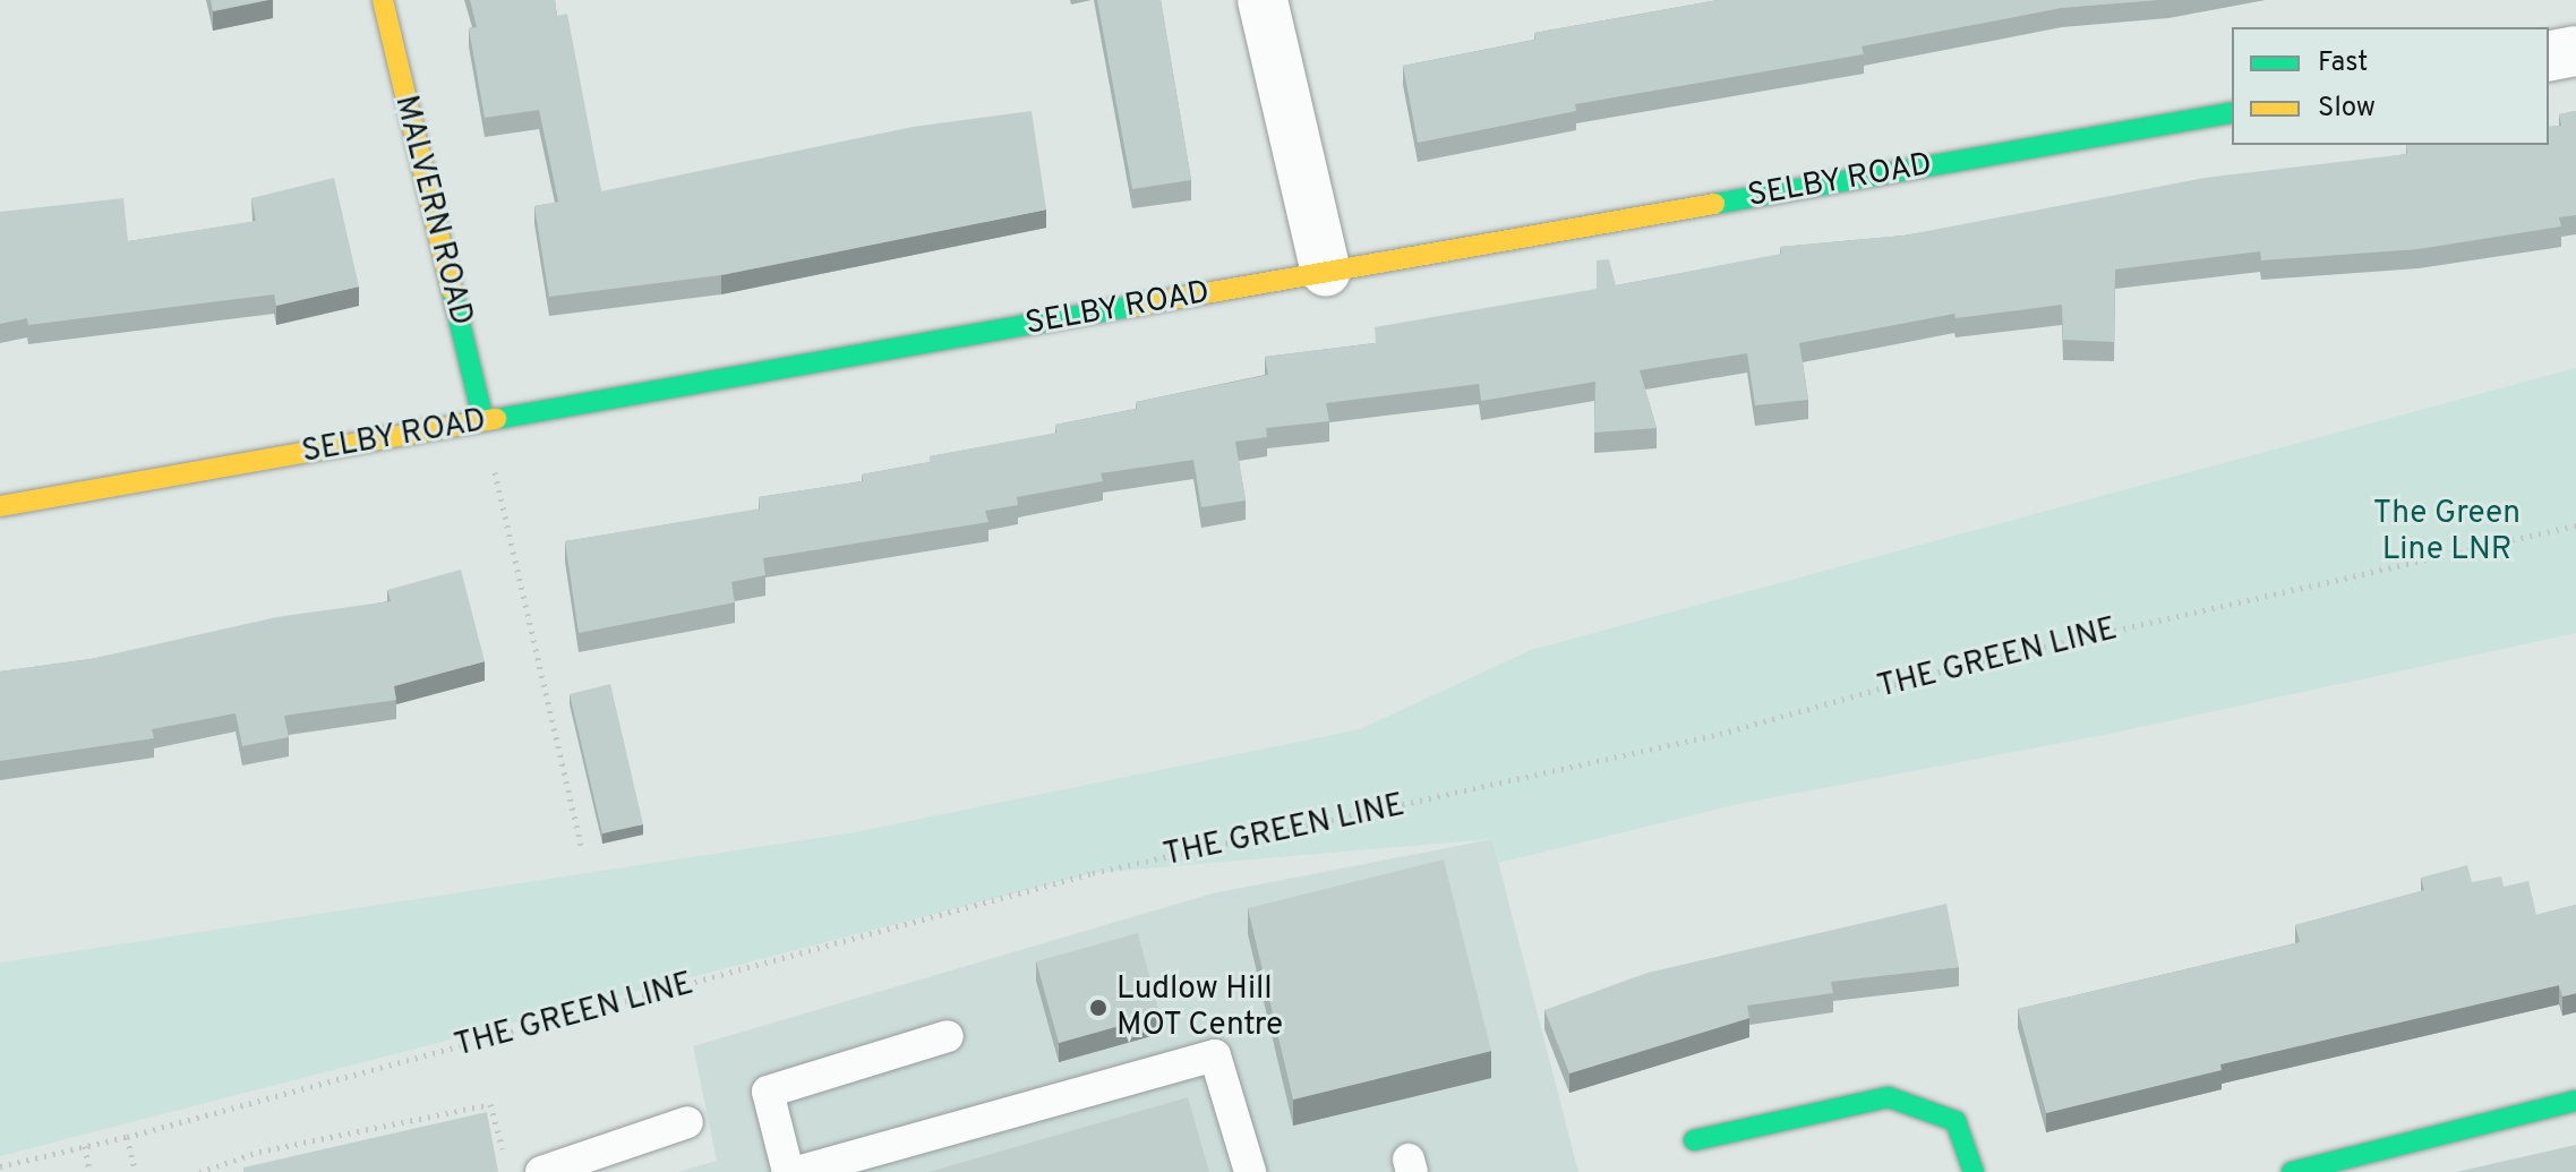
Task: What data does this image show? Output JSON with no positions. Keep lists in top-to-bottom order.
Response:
{
  "streets": {
    "street": ["SELBY ROAD", "MALVERN ROAD"],
    "path": ["THE GREEN LINE"]
  },
  "crossings": [
    ["SELBY ROAD", "MALVERN ROAD"]
  ],
  "parks": ["The Green Line LNR"],
  "places": ["Ludlow Hill MOT Centre"],
  "legend": ["Fast", "Slow"]
}
